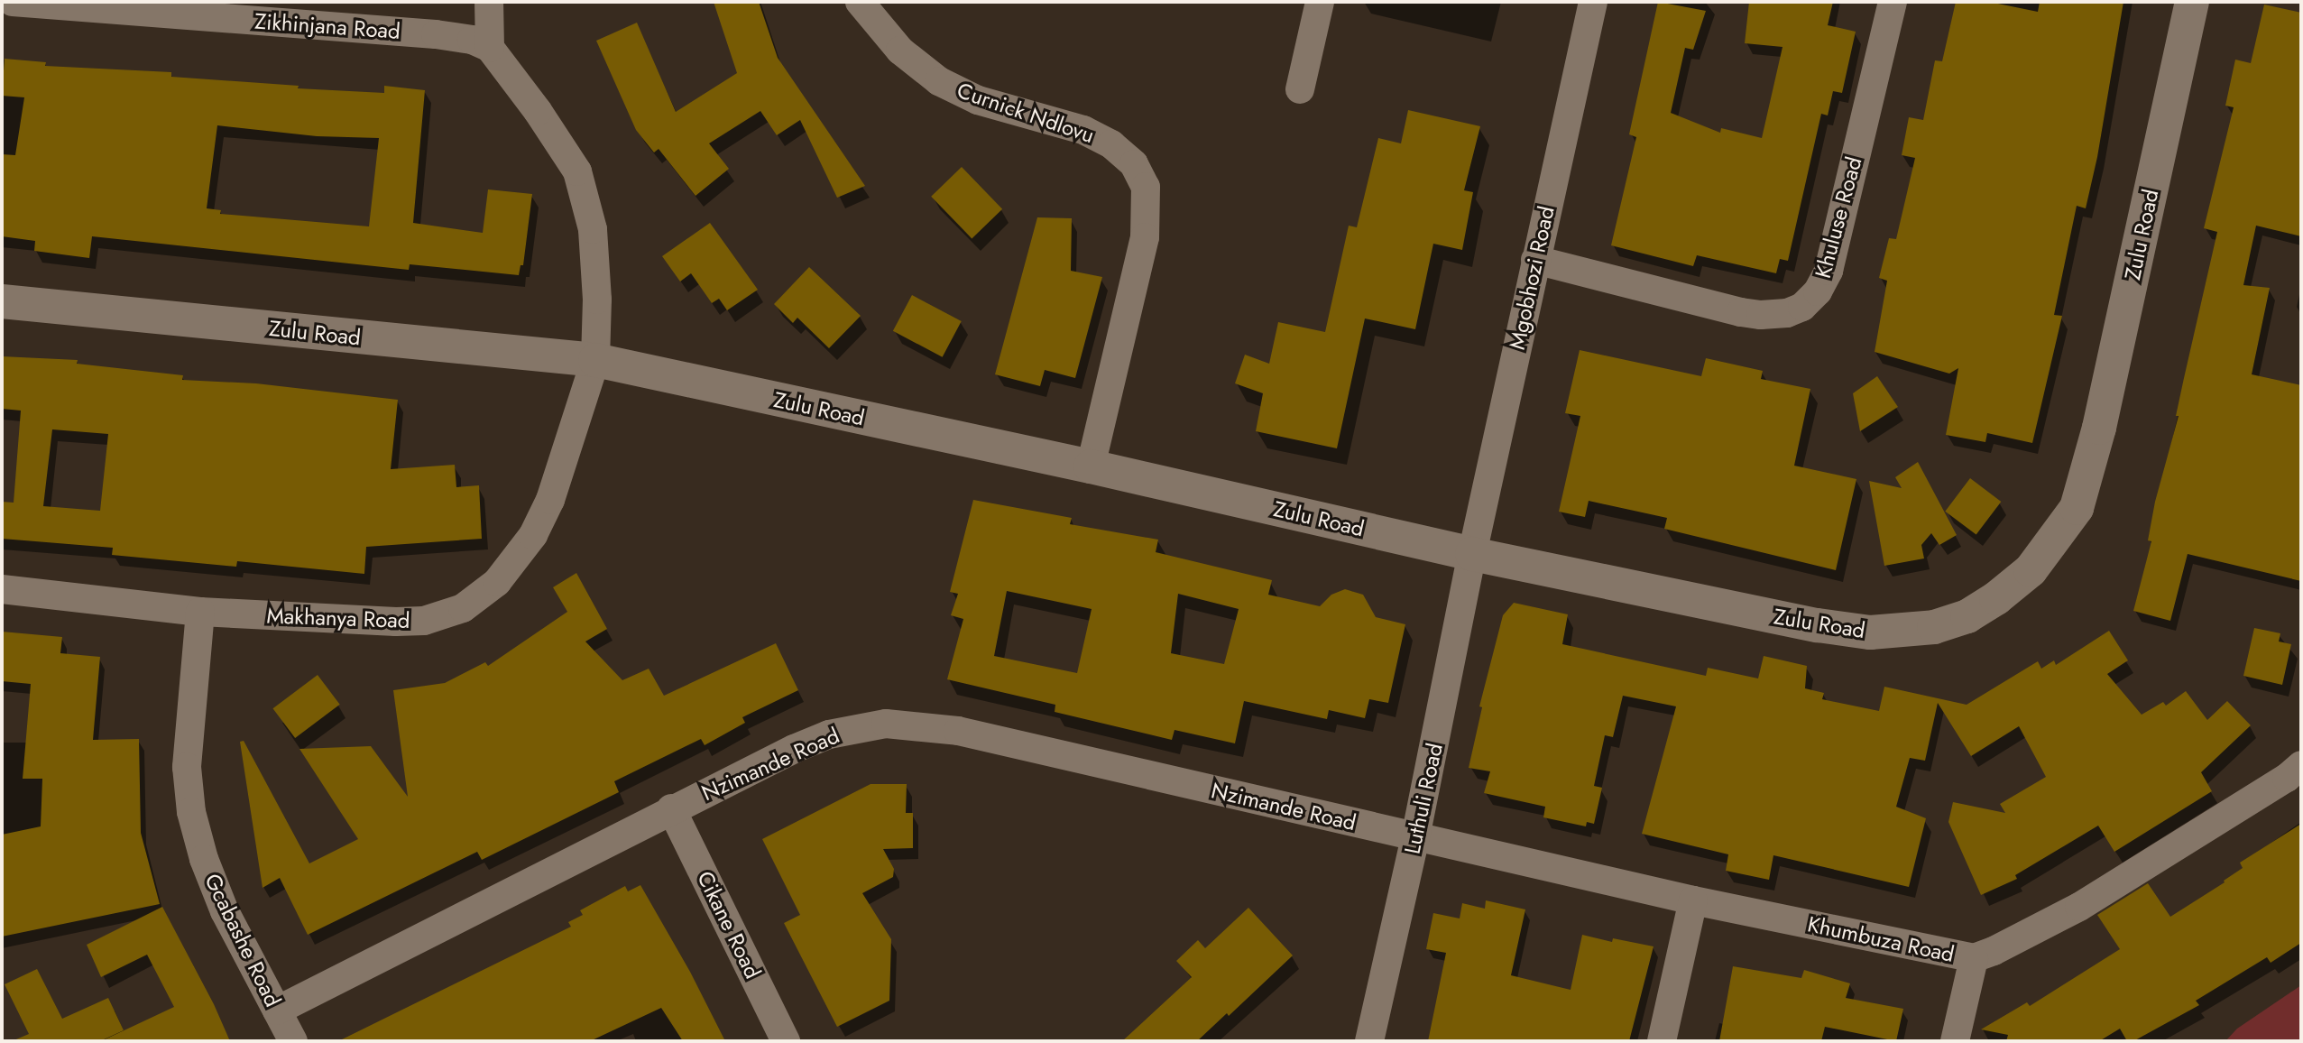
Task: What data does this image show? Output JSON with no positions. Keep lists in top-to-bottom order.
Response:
{
  "streets": {
    "street": [
      "Zikhinjana Road",
      "Curnick Ndlovu",
      "Khuluse Road",
      "Zulu Road",
      "Mgobhozi Road",
      "Makhanya Road",
      "Nzimande Road",
      "Luthuli Road",
      "Cikane Road",
      "Khumbuza Road",
      "Gcabashe Road"
    ]
  },
  "crossings": [
    ["Curnick Ndlovu", "Zulu Road"],
    ["Khuluse Road", "Mgobhozi Road"],
    ["Zulu Road", "Mgobhozi Road"],
    ["Zulu Road", "Makhanya Road"],
    ["Zulu Road", "Luthuli Road"],
    ["Mgobhozi Road", "Luthuli Road"],
    ["Makhanya Road", "Gcabashe Road"],
    ["Nzimande Road", "Luthuli Road"],
    ["Nzimande Road", "Cikane Road"],
    ["Nzimande Road", "Khumbuza Road"],
    ["Nzimande Road", "Gcabashe Road"],
    ["Luthuli Road", "Khumbuza Road"]
  ]
}
